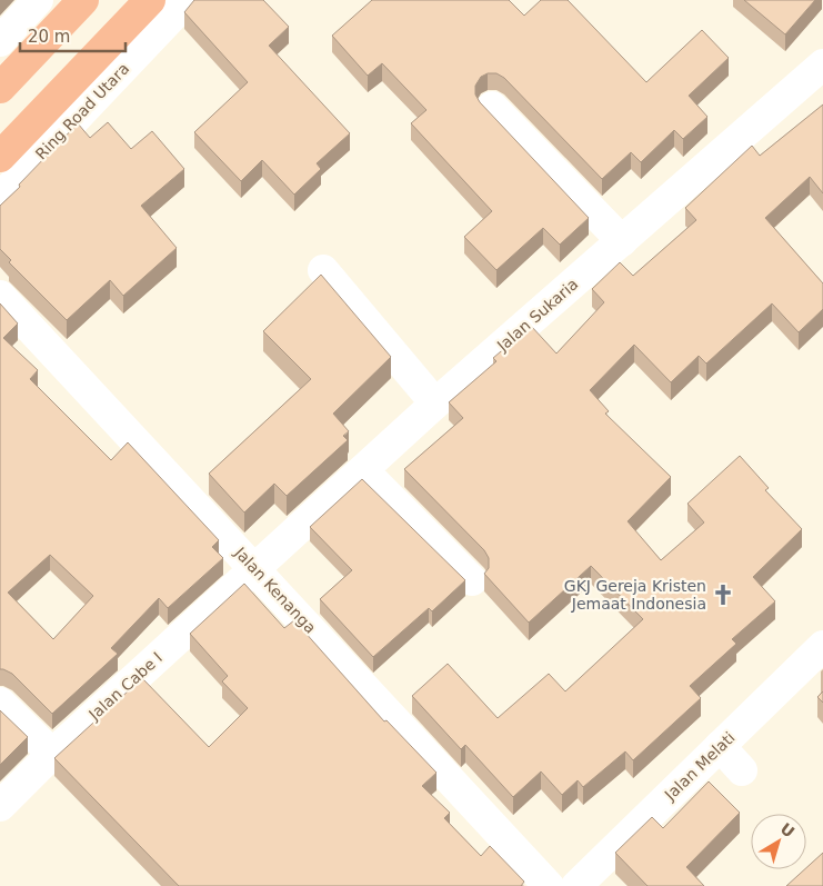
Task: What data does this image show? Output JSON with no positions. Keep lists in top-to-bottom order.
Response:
{
  "streets": {
    "street": [
      "Ring Road Utara",
      "Jalan Sukaria",
      "Jalan Kenanga",
      "Jalan Cabe I",
      "Jalan Melati"
    ]
  },
  "crossings": [
    ["Jalan Sukaria", "Jalan Kenanga"],
    ["Jalan Sukaria", "Jalan Cabe I"],
    ["Jalan Kenanga", "Jalan Cabe I"]
  ],
  "places": {
    "church": ["GKJ Gereja Kristen Jemaat Indonesia"]
  },
  "scale_bar": "20 m",
  "north": "top right"
}
